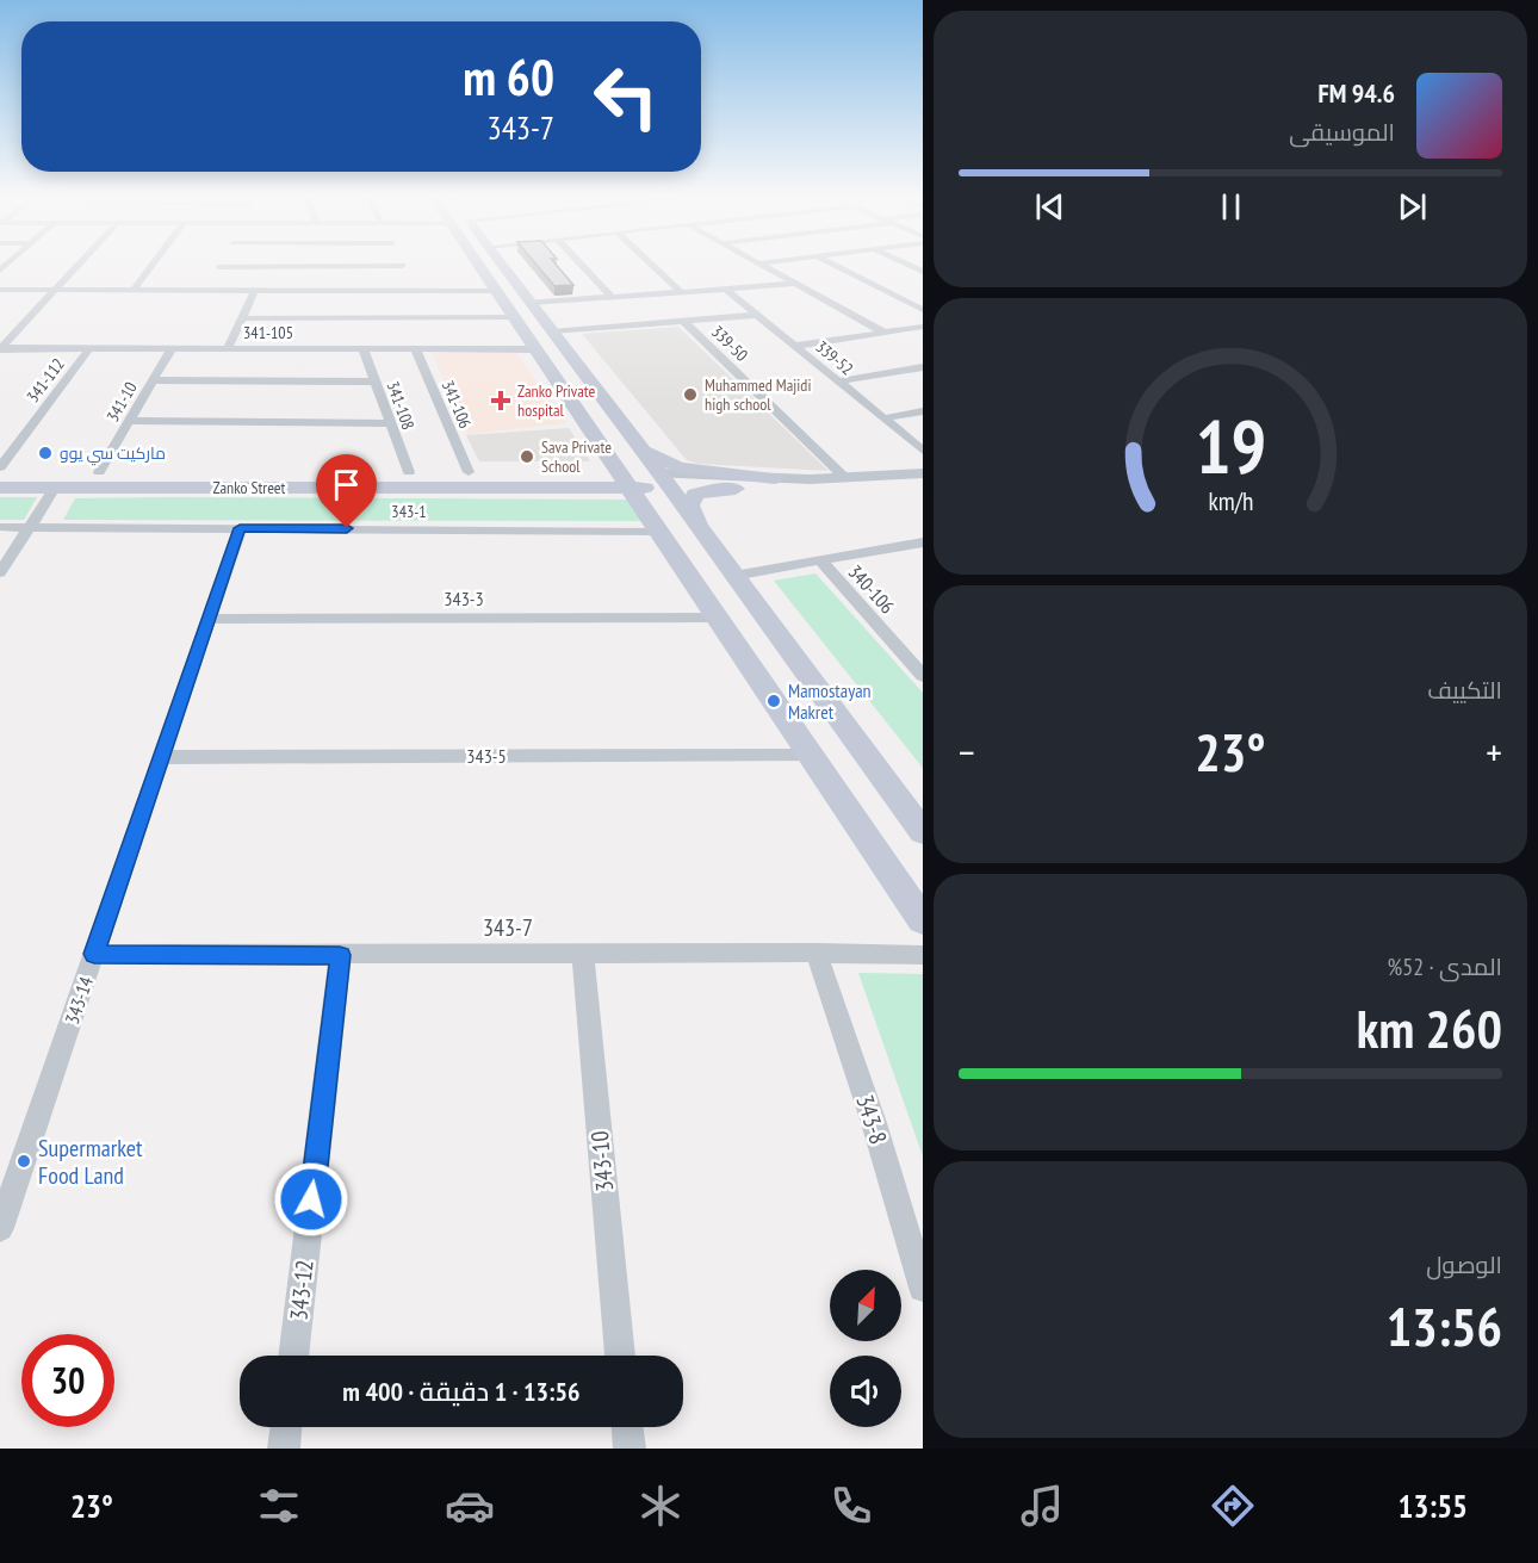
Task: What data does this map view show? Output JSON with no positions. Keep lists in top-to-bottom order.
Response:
{
  "streets": {
    "main road": ["Zanko Street"],
    "street": [
      "341-105",
      "339-50",
      "339-52",
      "341-112",
      "341-10",
      "341-106",
      "341-108",
      "343-1",
      "340-106",
      "343-3",
      "343-5",
      "343-7",
      "343-14",
      "343-8",
      "343-10",
      "343-12"
    ]
  },
  "crossings": [
    ["341-105", "341-112"],
    ["341-105", "341-10"],
    ["341-105", "341-106"],
    ["341-105", "341-108"],
    ["341-112", "Zanko Street"],
    ["341-10", "Zanko Street"],
    ["341-106", "Zanko Street"],
    ["341-108", "Zanko Street"],
    ["343-1", "343-14"],
    ["343-3", "343-14"],
    ["343-5", "343-14"],
    ["343-7", "343-14"],
    ["343-7", "343-8"],
    ["343-7", "343-10"],
    ["343-7", "343-12"]
  ],
  "places": {
    "other": [
      "Muhammed Majidi high school",
      "ماركيت سي يوو",
      "Sava Private School",
      "Mamostayan Makret",
      "Supermarket Food Land"
    ],
    "health": ["Zanko Private hospital"]
  },
  "north": "top right",
  "page": {
    "turn": ["60 m", "343-7"],
    "song": ["94.6 FM", "الموسيقى"],
    "tile": [
      "التكييف",
      ["المدى · 52%", "260 km"],
      ["الوصول", "13:56"]
    ],
    "heat": ["−", "23°", "+"],
    "limit": "30",
    "trip": "13:56 · 1 دقيقة · 400 m",
    "tabs": ["13:55", "23°"],
    "gauge": ["19", "km/h"]
  }
}
